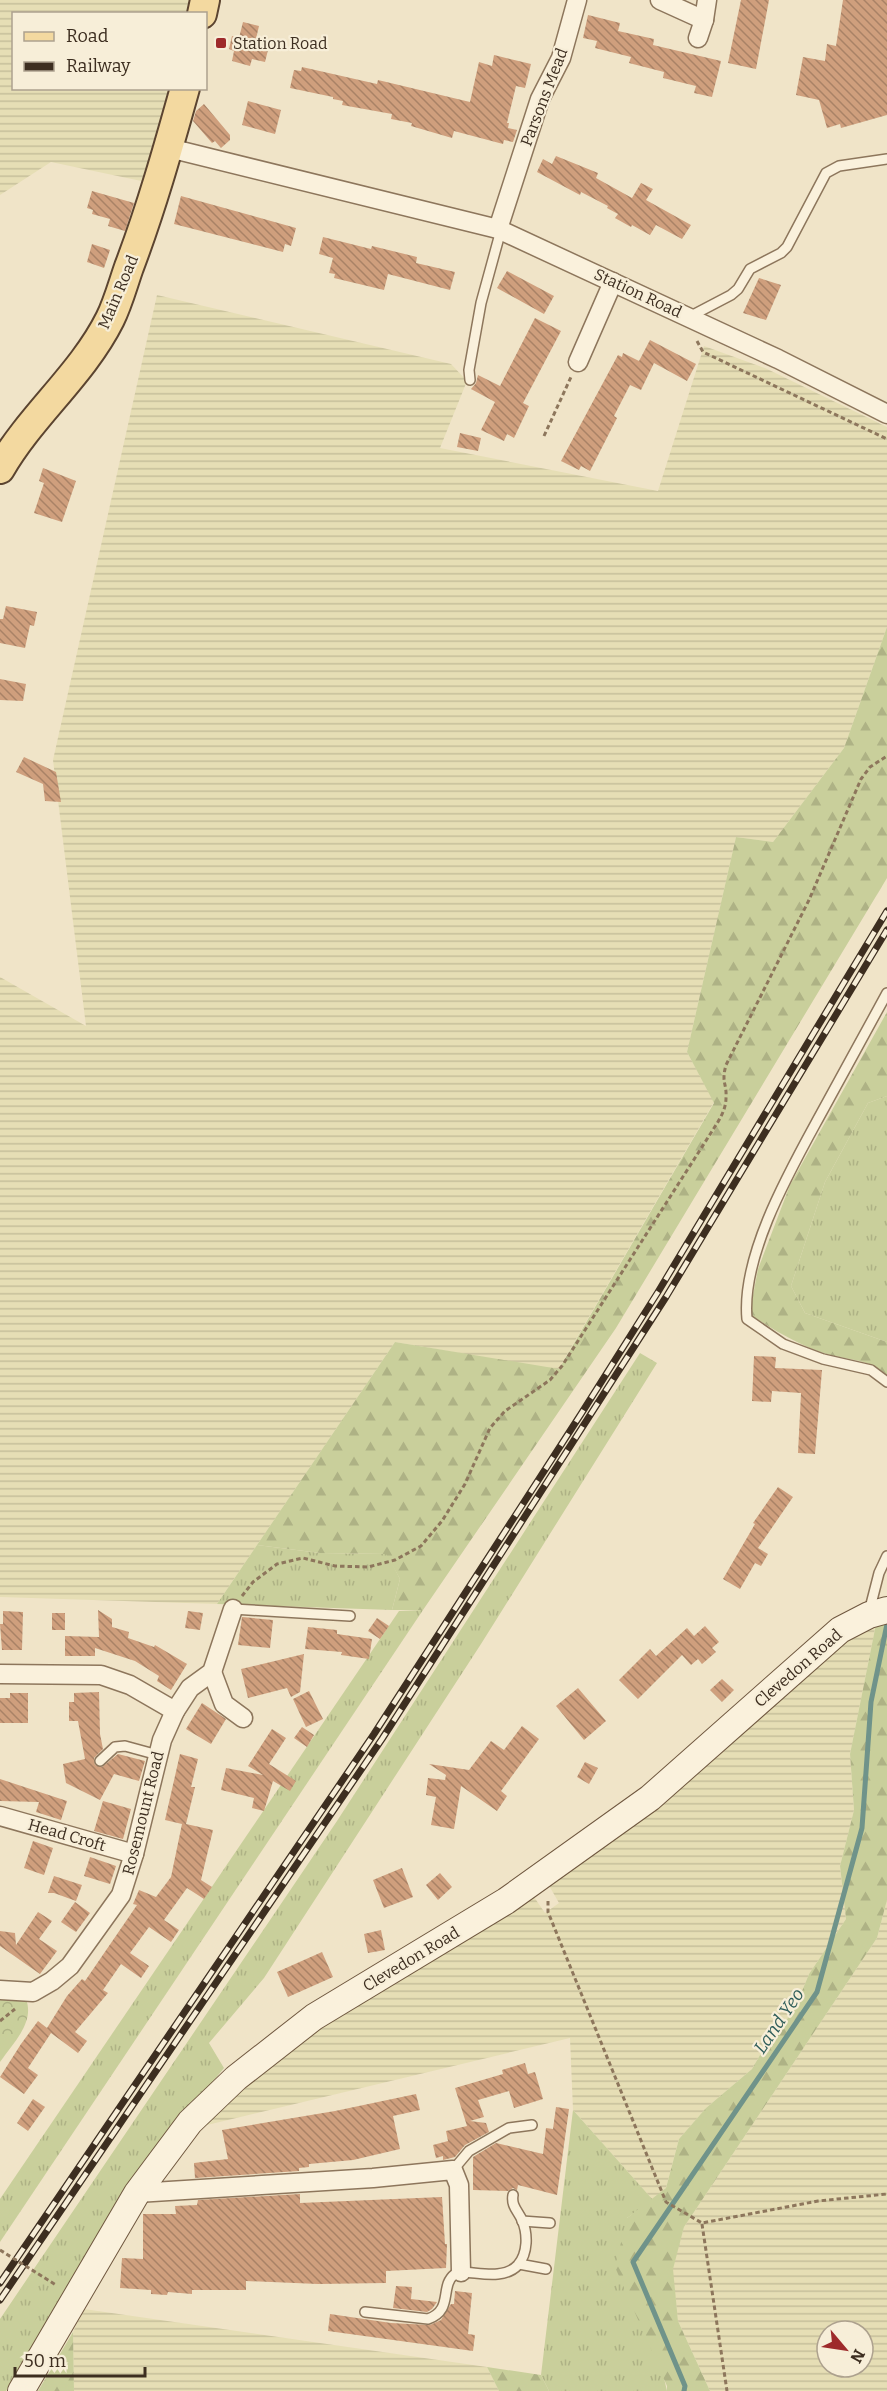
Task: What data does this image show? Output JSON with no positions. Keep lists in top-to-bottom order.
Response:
{
  "streets": {
    "main road": ["Main Road", "Clevedon Road"],
    "street": [
      "Parsons Mead",
      "Station Road",
      "Rosemount Road",
      "Head Croft"
    ]
  },
  "crossings": [
    ["Parsons Mead", "Station Road"],
    ["Main Road", "Station Road"],
    ["Rosemount Road", "Head Croft"]
  ],
  "water": ["Land Yeo"],
  "places": {
    "transit": ["Station Road"]
  },
  "legend": ["Road", "Railway"],
  "scale_bar": "50 m",
  "north": "bottom right"
}
